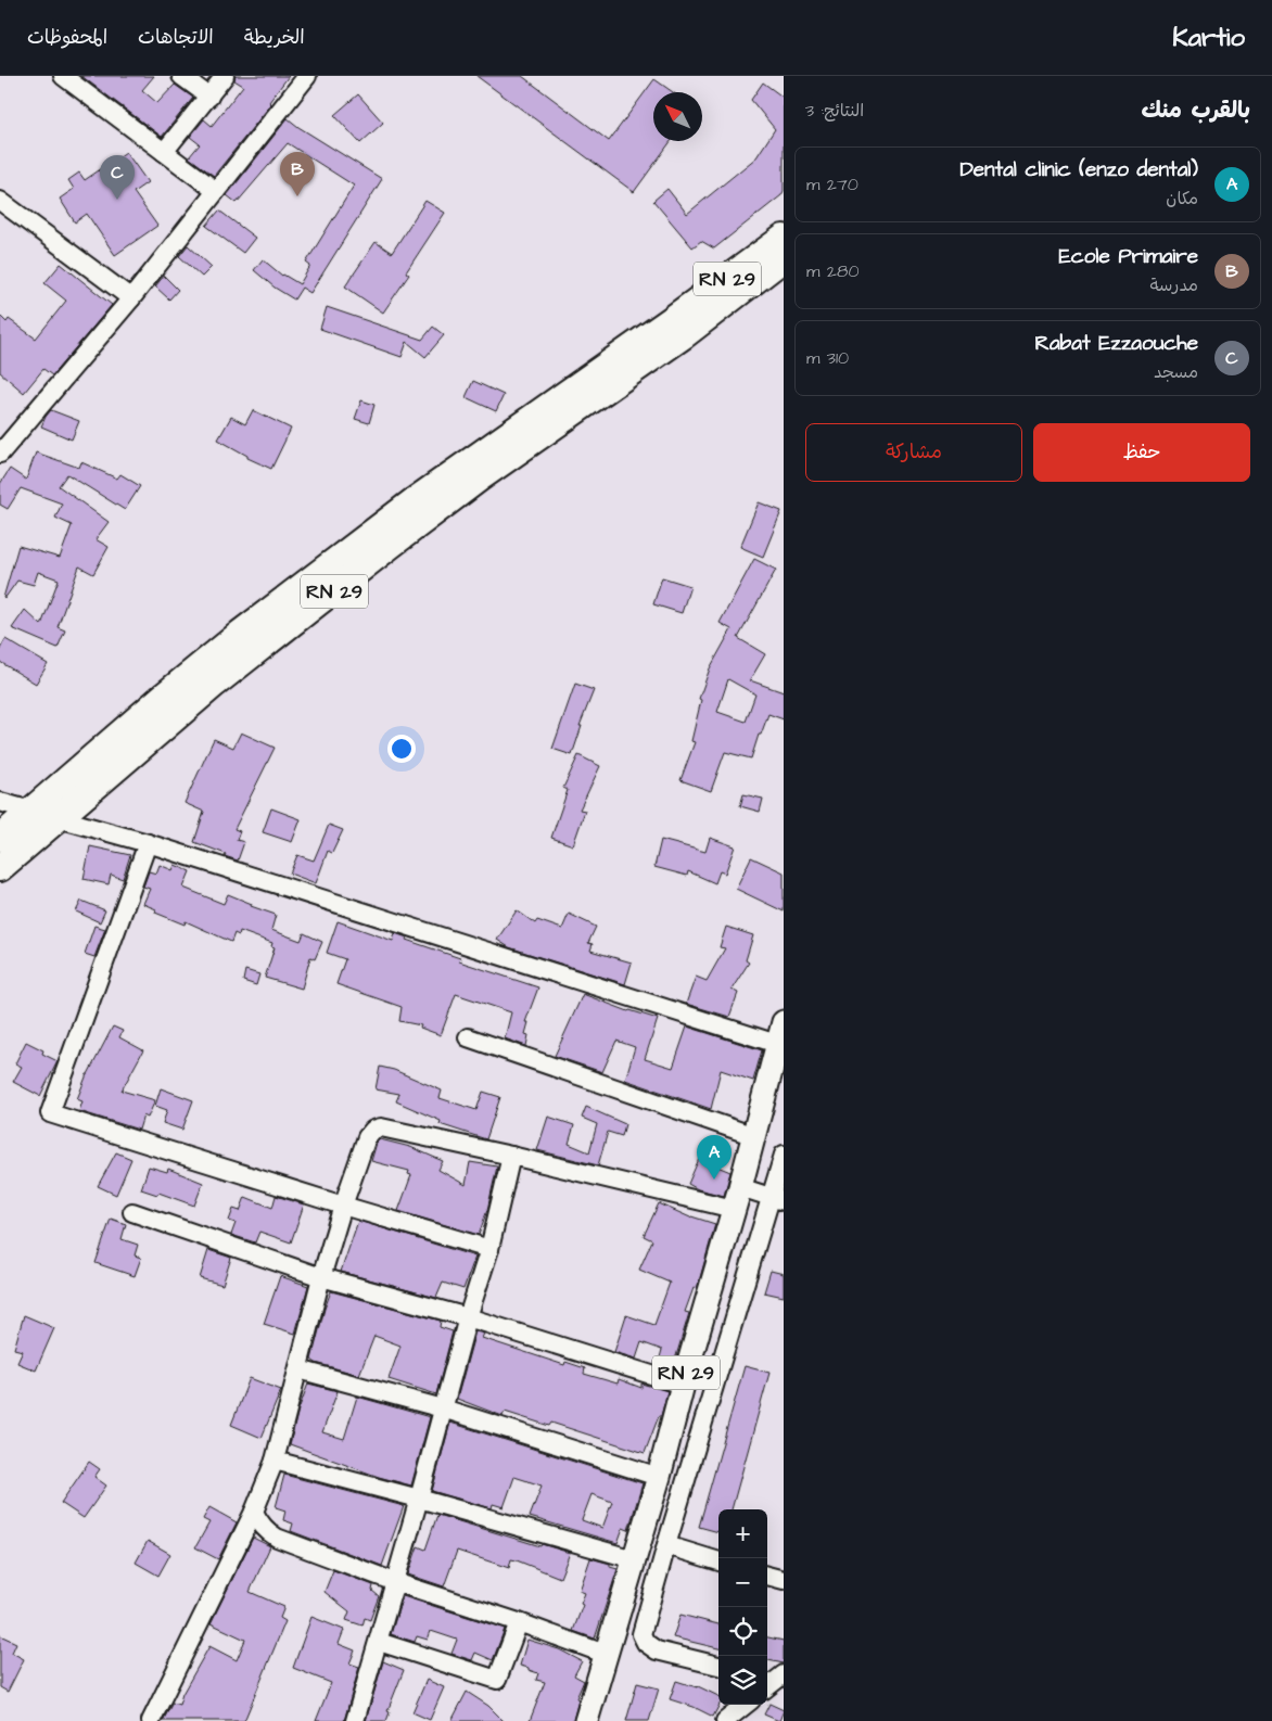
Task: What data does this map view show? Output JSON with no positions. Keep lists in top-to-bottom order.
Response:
{
  "streets": {
    "highway": ["RN 29"]
  },
  "north": "top left",
  "page": {
    "header": "Kartio",
    "nav": ["الخريطة", "الاتجاهات", "المحفوظات"],
    "heading": ["بالقرب منك", "النتائج: 3"],
    "list": [
      {
        "mark": "A",
        "name": "Dental clinic (enzo dental)",
        "note": "مكان",
        "value": "270 m"
      },
      {
        "mark": "B",
        "name": "Ecole Primaire",
        "note": "مدرسة",
        "value": "280 m"
      },
      {
        "mark": "C",
        "name": "Rabat Ezzaouche",
        "note": "مسجد",
        "value": "310 m"
      }
    ],
    "pins": ["B", "C", "A"],
    "buttons": ["حفظ", "مشاركة"],
    "map_buttons": ["+", "−"]
  }
}
